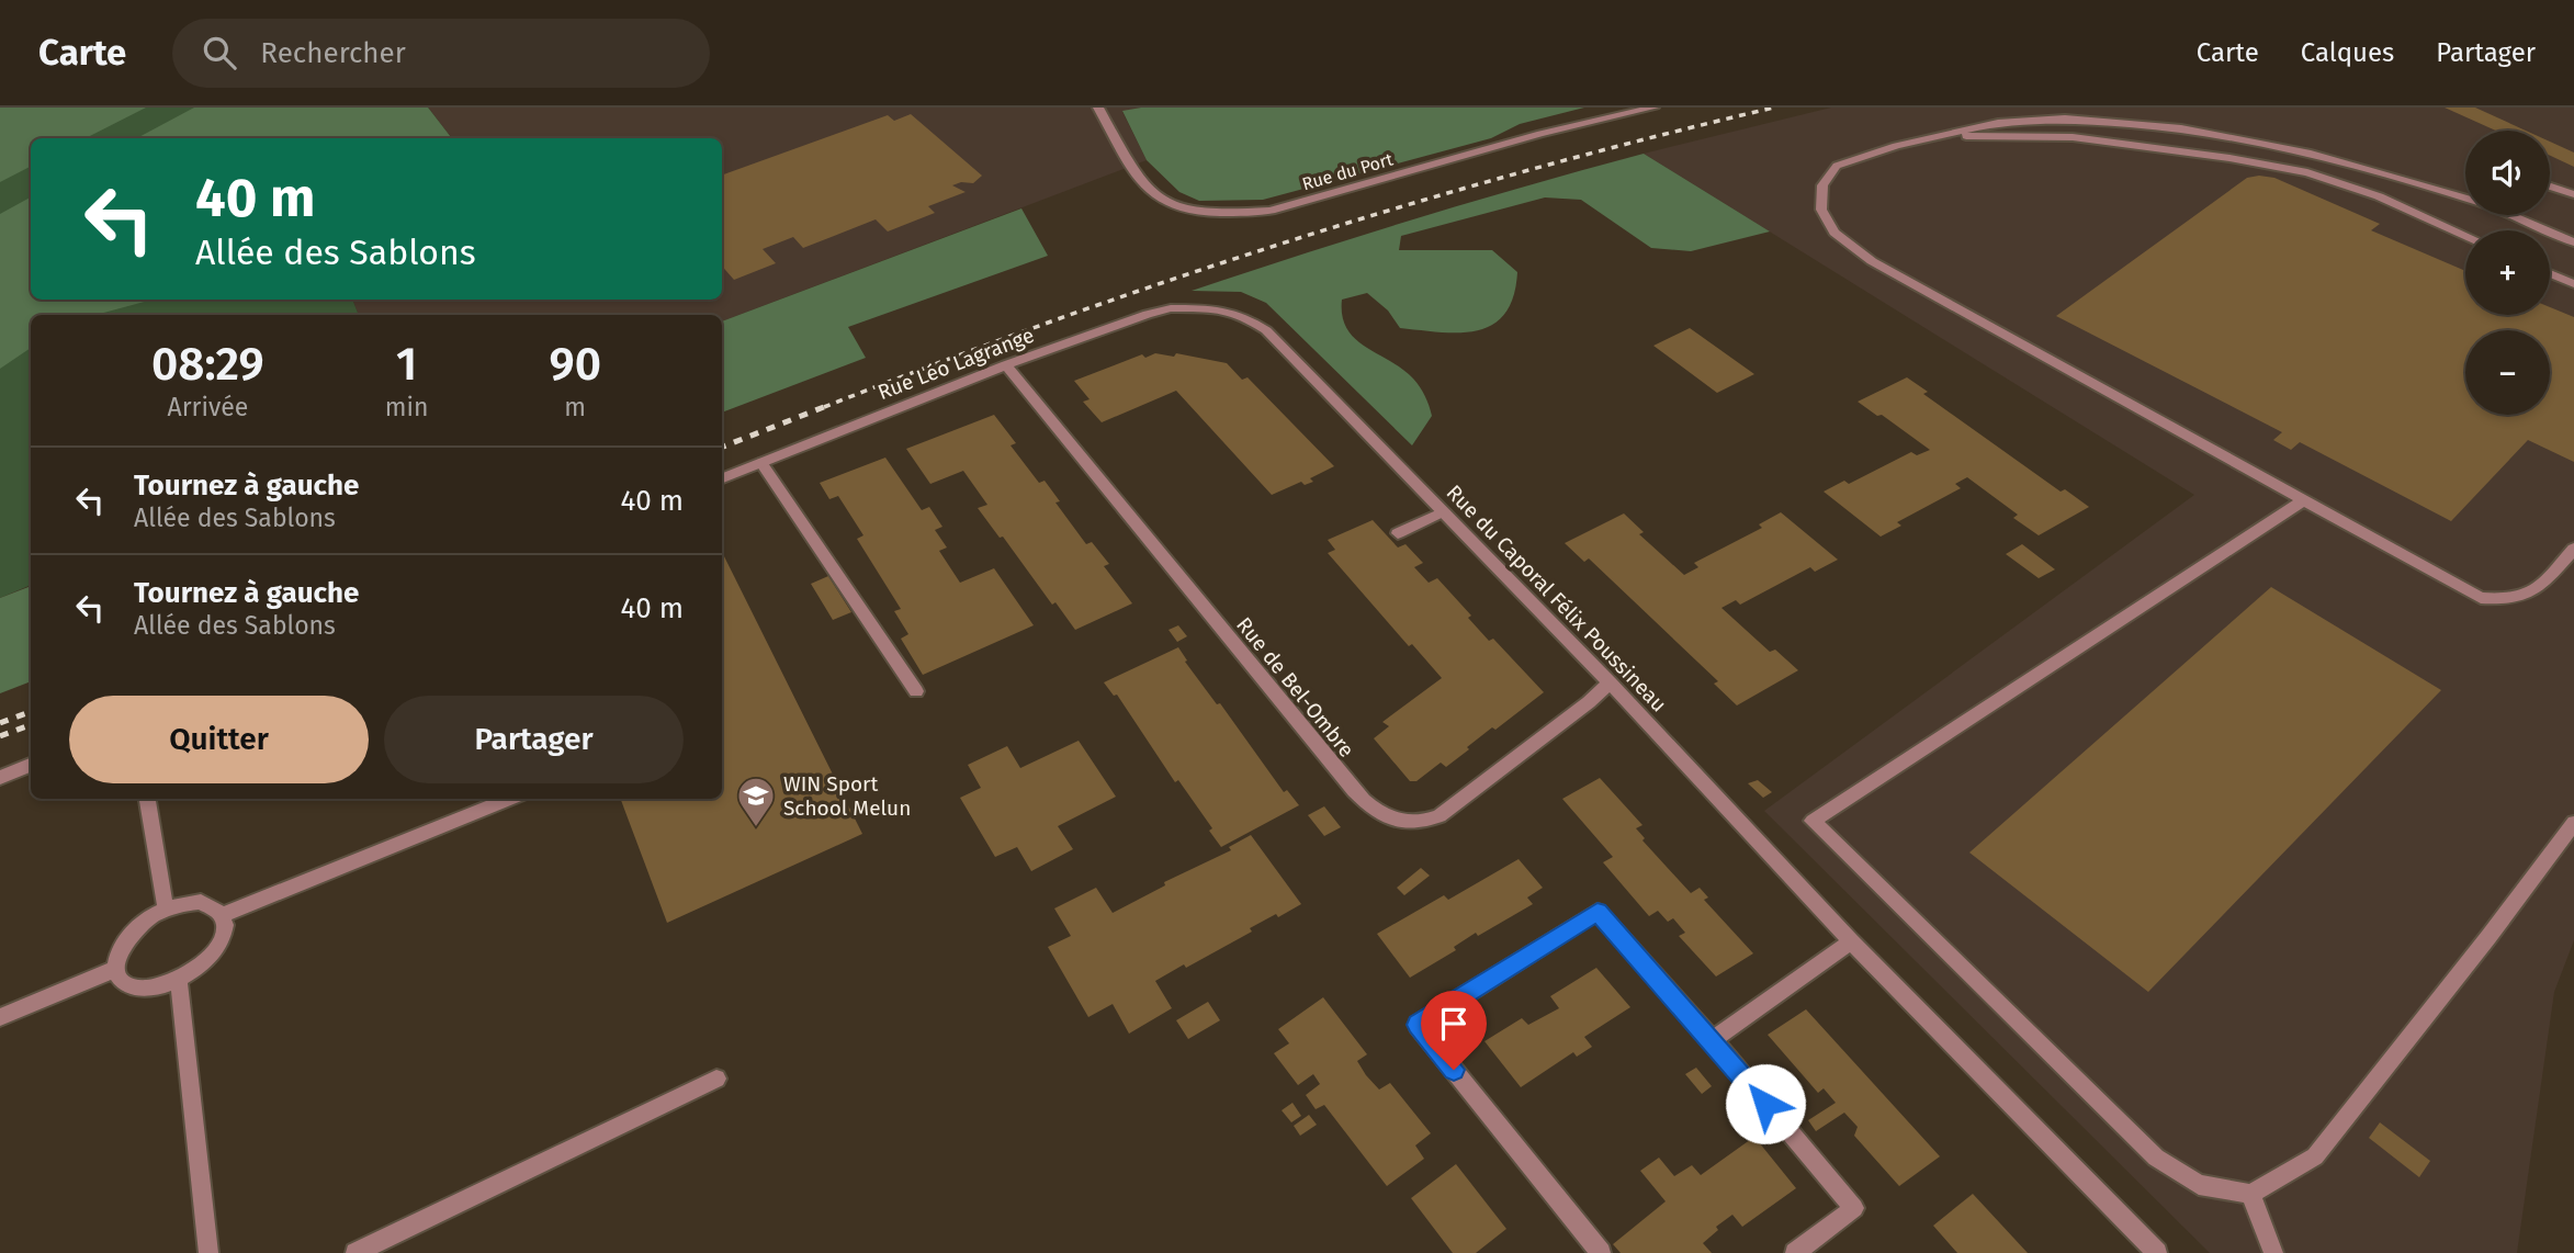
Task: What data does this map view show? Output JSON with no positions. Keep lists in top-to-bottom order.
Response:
{
  "streets": {
    "street": [
      "Rue du Port",
      "Rue Léo Lagrange",
      "Rue du Caporal Félix Poussineau",
      "Rue de Bel-Ombre"
    ]
  },
  "crossings": [
    ["Rue Léo Lagrange", "Rue du Caporal Félix Poussineau"],
    ["Rue Léo Lagrange", "Rue de Bel-Ombre"],
    ["Rue du Caporal Félix Poussineau", "Rue de Bel-Ombre"]
  ],
  "places": {
    "school or university": ["WIN Sport School Melun"]
  },
  "page": {
    "header": "Carte",
    "search": "Rechercher",
    "nav": ["Carte", "Calques", "Partager"],
    "map_buttons": ["+", "−"],
    "turn": ["40 m", "Allée des Sablons"],
    "eta": [
      "08:29",
      "Arrivée",
      "1",
      "min",
      "90",
      "m"
    ],
    "list": [
      {
        "name": "Tournez à gauche",
        "note": "Allée des Sablons",
        "value": "40 m"
      },
      {
        "name": "Tournez à gauche",
        "note": "Allée des Sablons",
        "value": "40 m"
      }
    ],
    "buttons": ["Quitter", "Partager"]
  }
}
